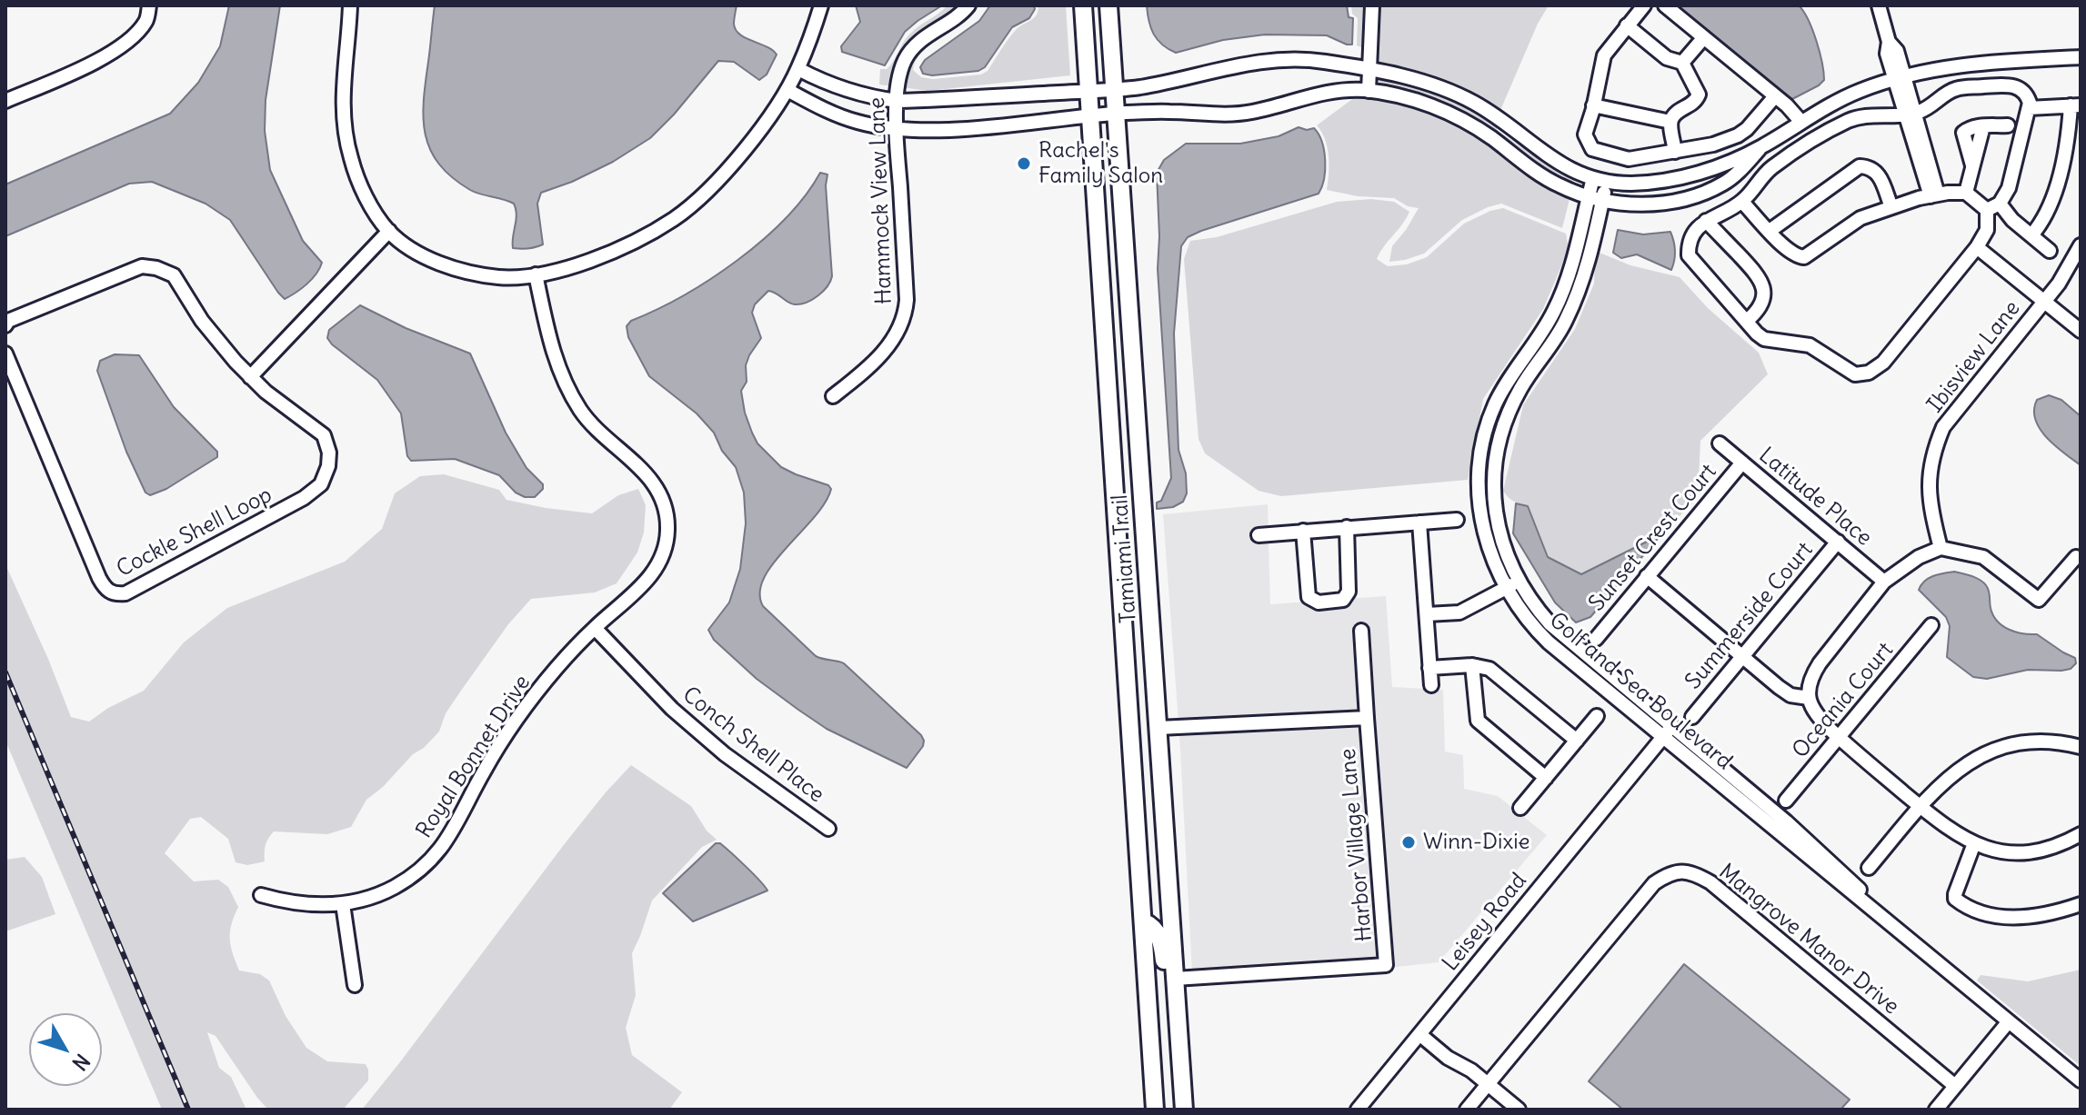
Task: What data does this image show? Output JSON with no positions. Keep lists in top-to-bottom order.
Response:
{
  "streets": {
    "main road": ["Tamiami Trail"],
    "street": [
      "Hammock View Lane",
      "Ibisview Lane",
      "Latitude Place",
      "Cockle Shell Loop",
      "Sunset Crest Court",
      "Summerside Court",
      "Golf and Sea Boulevard",
      "Oceania Court",
      "Conch Shell Place",
      "Royal Bonnet Drive",
      "Harbor Village Lane",
      "Leisey Road",
      "Mangrove Manor Drive"
    ]
  },
  "crossings": [
    ["Latitude Place", "Sunset Crest Court"],
    ["Latitude Place", "Summerside Court"],
    ["Tamiami Trail", "Harbor Village Lane"],
    ["Golf and Sea Boulevard", "Leisey Road"],
    ["Conch Shell Place", "Royal Bonnet Drive"]
  ],
  "places": ["Rachel's Family Salon", "Winn-Dixie"],
  "north": "bottom right"
}
